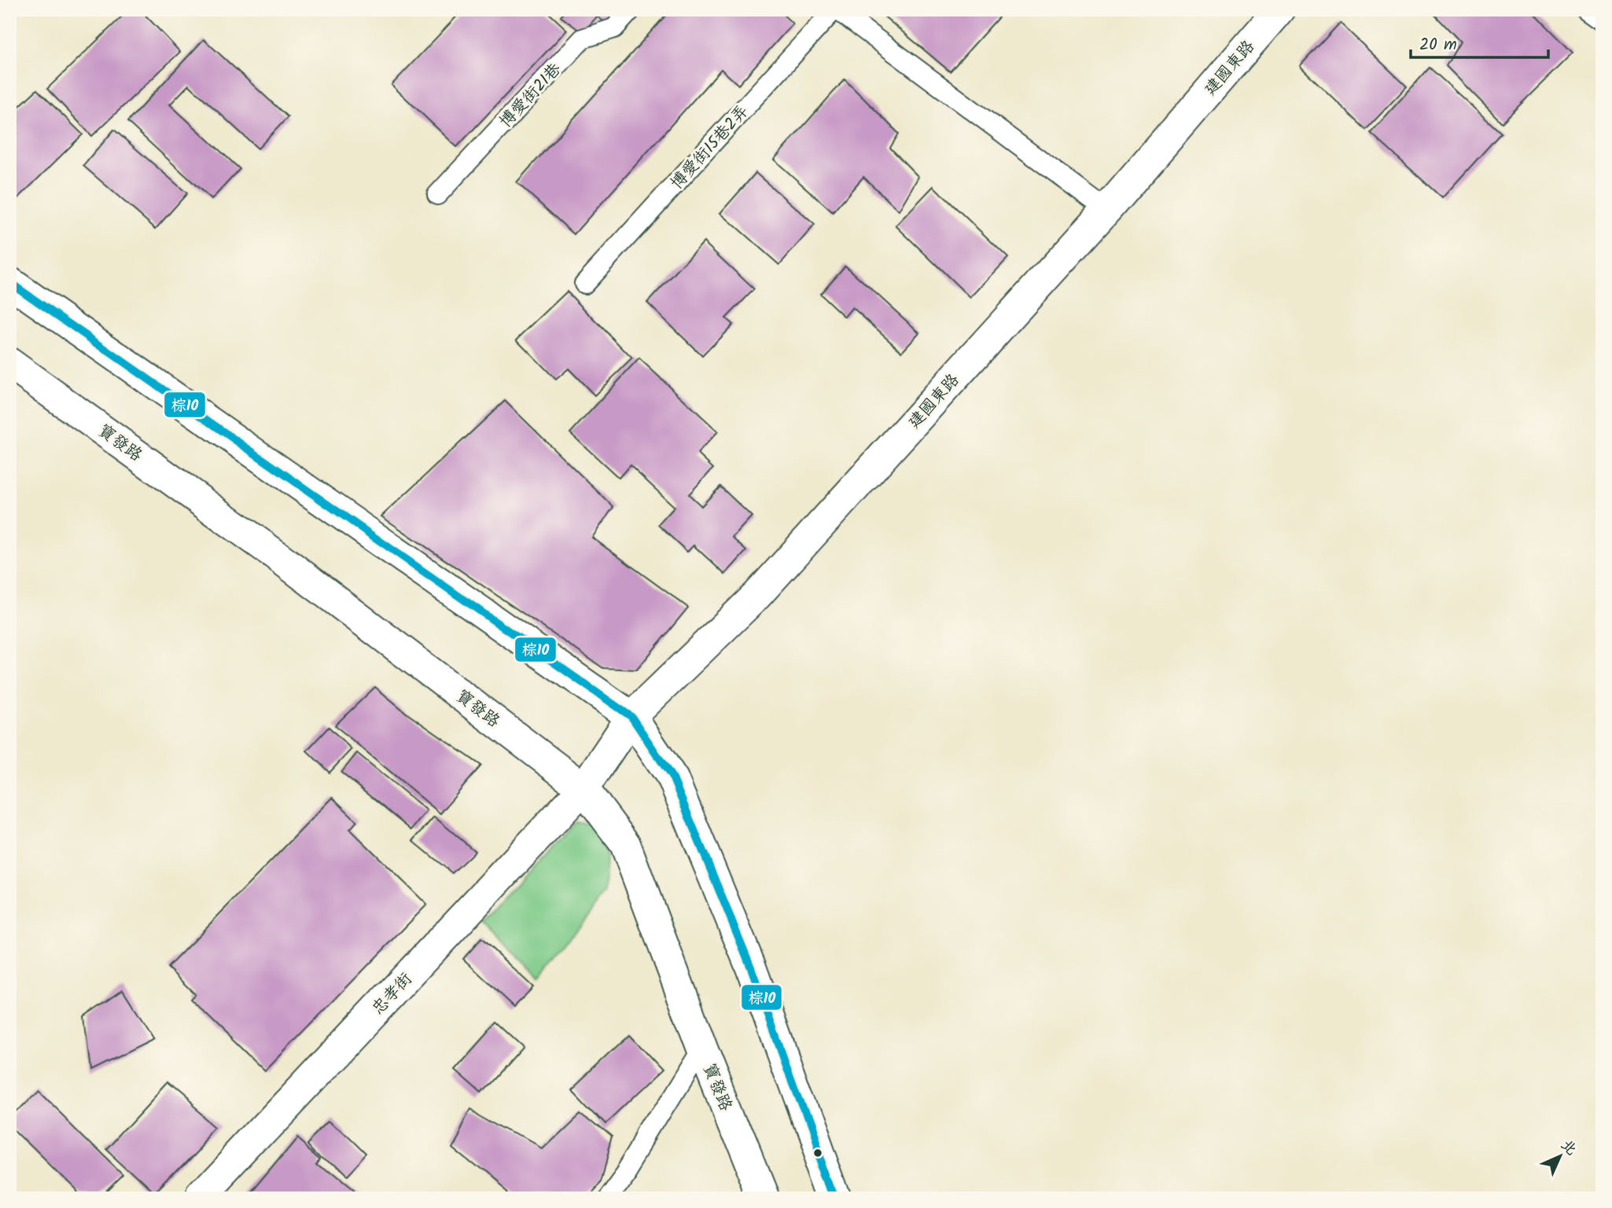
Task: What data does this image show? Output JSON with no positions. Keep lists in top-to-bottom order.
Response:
{
  "streets": {
    "main road": ["建國東路", "寶發路", "忠孝街"],
    "lane": ["博愛街21巷", "博愛街15巷2弄"]
  },
  "crossings": [
    ["建國東路", "寶發路"],
    ["建國東路", "忠孝街"],
    ["寶發路", "忠孝街"]
  ],
  "lines": ["transit line 棕10"],
  "scale_bar": "20 m",
  "north": "top right"
}
